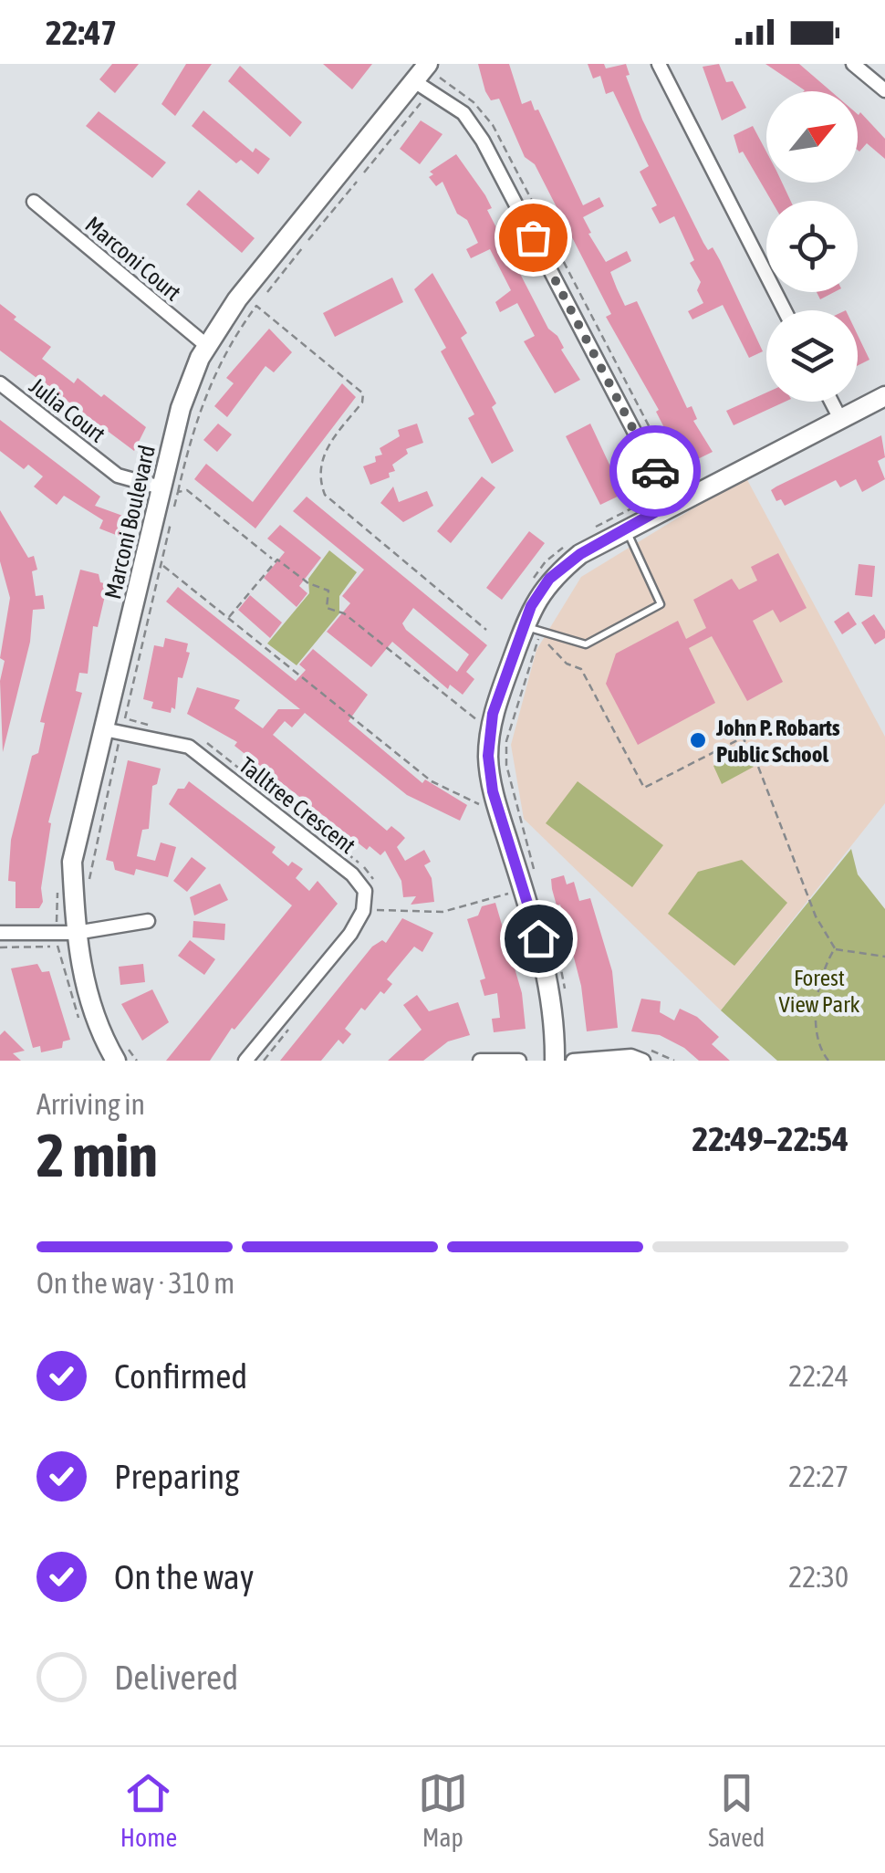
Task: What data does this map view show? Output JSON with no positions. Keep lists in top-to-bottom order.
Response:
{
  "streets": {
    "street": [
      "Marconi Court",
      "Julia Court",
      "Marconi Boulevard",
      "Talltree Crescent"
    ]
  },
  "crossings": [
    ["Marconi Court", "Marconi Boulevard"],
    ["Julia Court", "Marconi Boulevard"],
    ["Marconi Boulevard", "Talltree Crescent"]
  ],
  "parks": ["Forest View Park"],
  "places": ["John P. Robarts Public School"],
  "north": "top right",
  "page": {
    "status": "22:47",
    "heading": ["2 min", "Arriving in", "22:49–22:54"],
    "bar": "On the way · 310 m",
    "list": [
      ["Confirmed", "22:24"],
      ["Preparing", "22:27"],
      ["On the way", "22:30"],
      "Delivered"
    ],
    "tabs": ["Home", "Map", "Saved"]
  }
}
